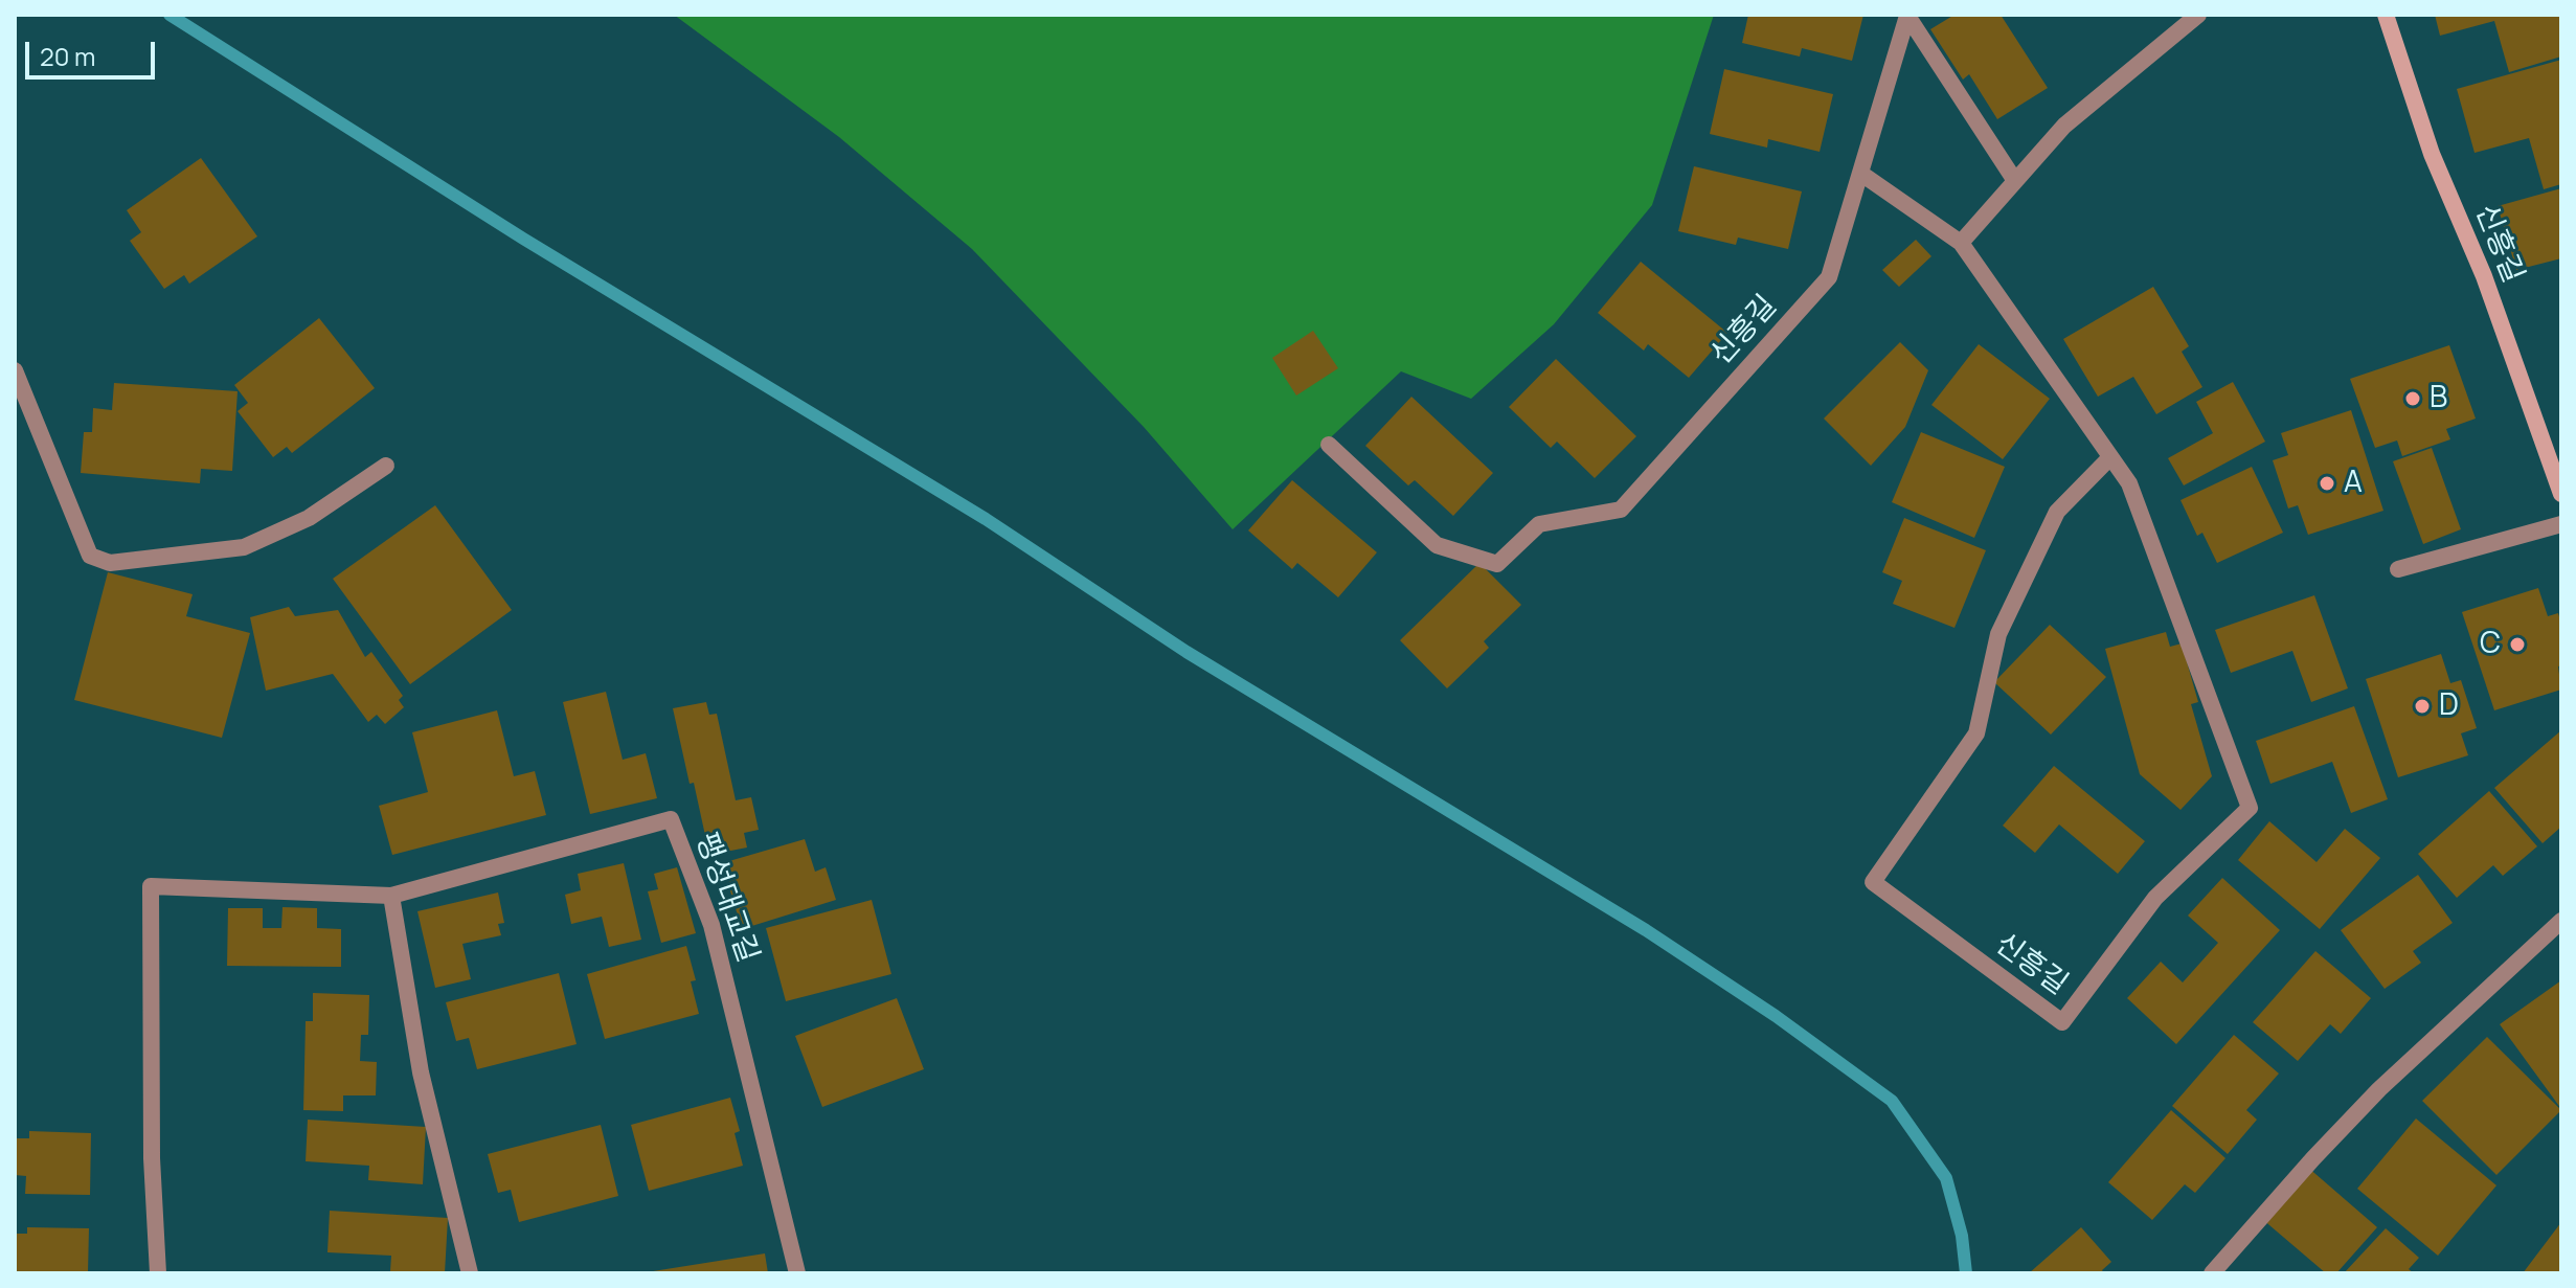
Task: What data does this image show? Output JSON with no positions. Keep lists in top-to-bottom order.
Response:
{
  "streets": {
    "street": ["신흥길", "팽성대교길"]
  },
  "places": [
    "B",
    "A",
    "C",
    "D"
  ],
  "scale_bar": "20 m"
}
